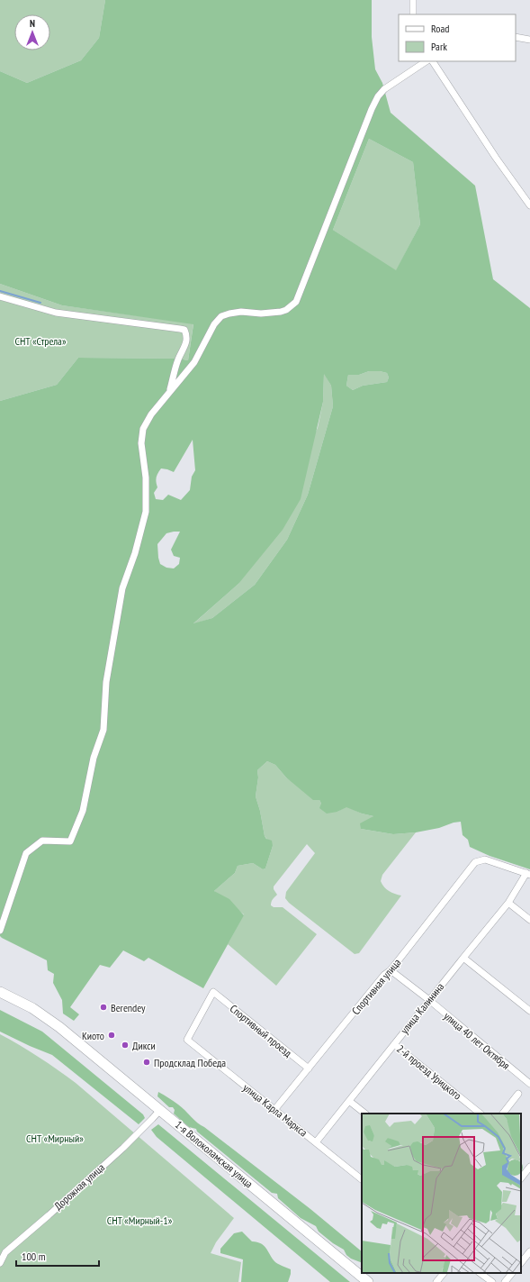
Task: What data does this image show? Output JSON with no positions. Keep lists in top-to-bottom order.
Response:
{
  "streets": {
    "main road": ["1-я Волоколамская улица"],
    "street": [
      "Спортивная улица",
      "улица Калинина",
      "Спортивный проезд",
      "улица 40 лет Октября",
      "2-й проезд Урицкого",
      "улица Карла Маркса",
      "Дорожная улица"
    ]
  },
  "crossings": [
    ["Спортивная улица", "улица Калинина"],
    ["Спортивная улица", "Спортивный проезд"],
    ["Спортивная улица", "улица 40 лет Октября"],
    ["Спортивная улица", "улица Карла Маркса"],
    ["улица Калинина", "улица 40 лет Октября"],
    ["улица Калинина", "2-й проезд Урицкого"],
    ["улица Калинина", "улица Карла Маркса"],
    ["Спортивный проезд", "улица Карла Маркса"],
    ["1-я Волоколамская улица", "Дорожная улица"]
  ],
  "parks": ["СНТ «Стрела»", "СНТ «Мирный»", "СНТ «Мирный-1»"],
  "places": [
    "Berendey",
    "Киото",
    "Дикси",
    "Продсклад Победа"
  ],
  "legend": ["Road", "Park"],
  "scale_bar": "100 m",
  "north": "top"
}
